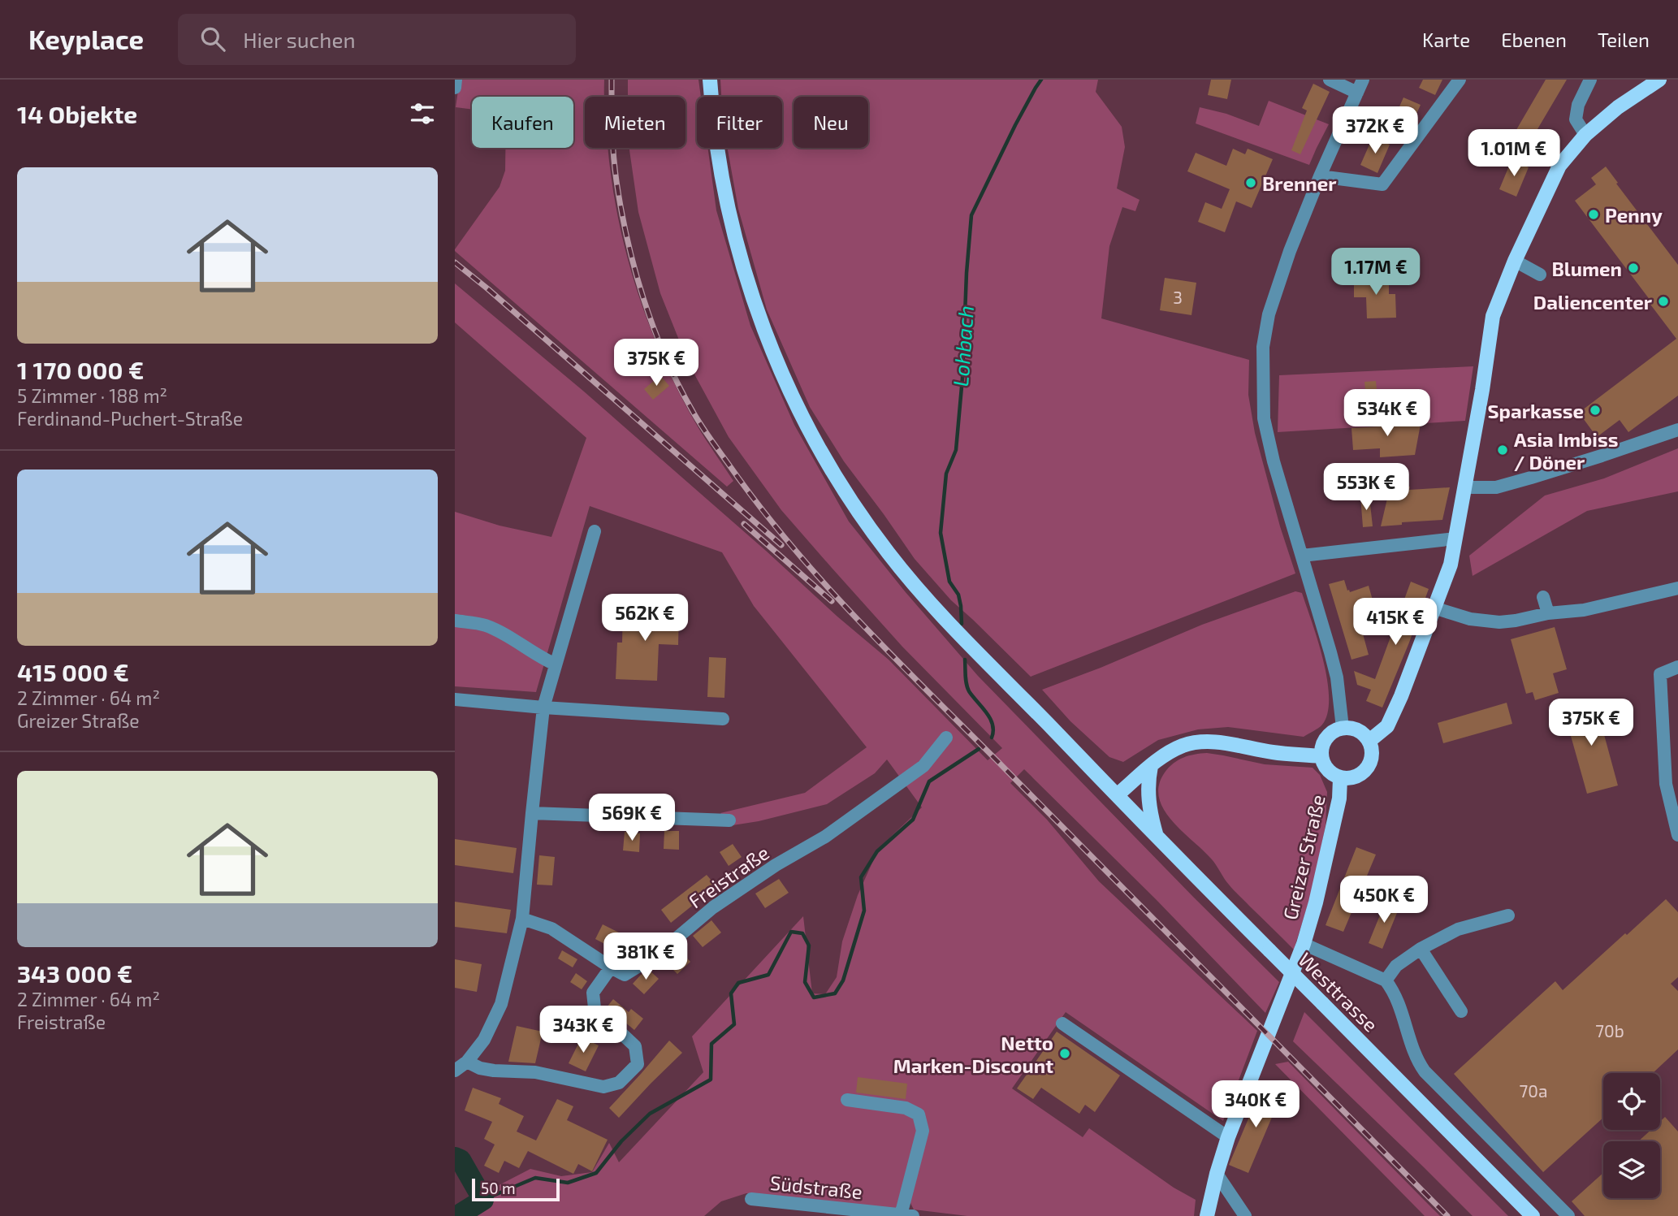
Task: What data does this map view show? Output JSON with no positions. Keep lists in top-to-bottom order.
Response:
{
  "streets": {
    "main road": ["Greizer Straße", "Westtrasse"],
    "street": ["Freistraße", "Südstraße"]
  },
  "water": ["Lohbach"],
  "places": [
    "Brenner",
    "Penny",
    "Blumen",
    "Daliencenter",
    "Sparkasse",
    "Asia Imbiss / Döner",
    "Netto Marken-Discount"
  ],
  "house_numbers": ["3", "70b", "70a"],
  "scale_bar": "50 m",
  "page": {
    "header": "Keyplace",
    "search": "Hier suchen",
    "nav": ["Karte", "Ebenen", "Teilen"],
    "heading": "14 Objekte",
    "chip": [
      "Kaufen",
      "Mieten",
      "Filter",
      "Neu"
    ],
    "price": [
      "372K €",
      "1.01M €",
      "1.17M €",
      "375K €",
      "534K €",
      "553K €",
      "562K €",
      "415K €",
      "375K €",
      "569K €",
      "450K €",
      "381K €",
      "343K €",
      "340K €"
    ],
    "list": [
      {
        "name": "1 170 000 €",
        "note": "5 Zimmer · 188 m² · Ferdinand-Puchert-Straße"
      },
      {
        "name": "415 000 €",
        "note": "2 Zimmer · 64 m² · Greizer Straße"
      },
      {
        "name": "343 000 €",
        "note": "2 Zimmer · 64 m² · Freistraße"
      }
    ],
    "scale": "50 m"
  }
}
